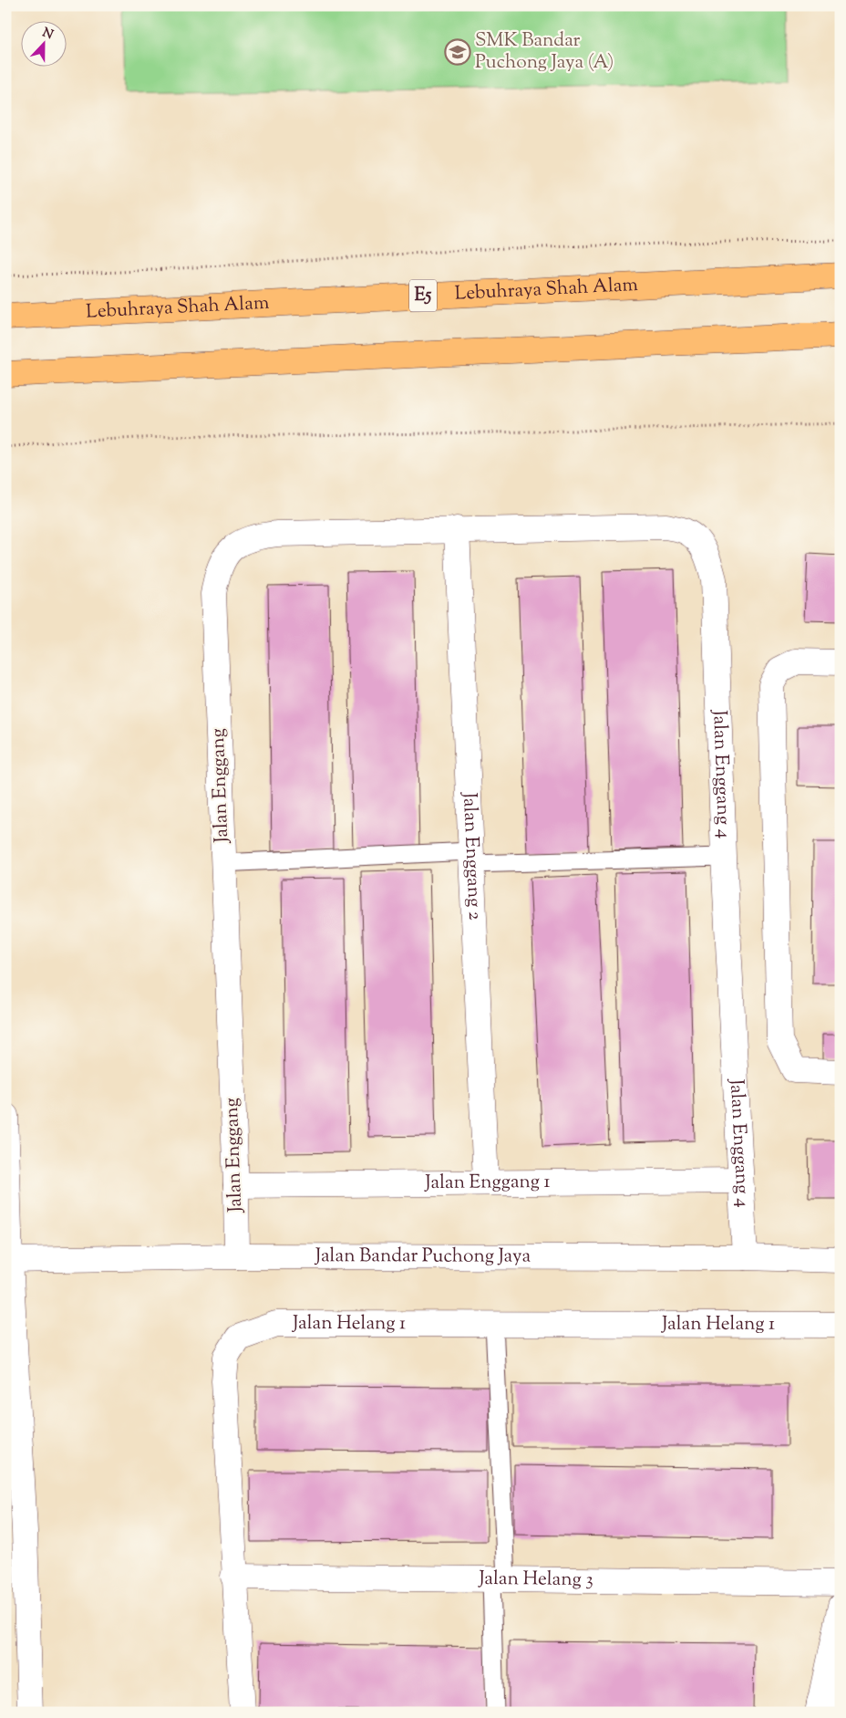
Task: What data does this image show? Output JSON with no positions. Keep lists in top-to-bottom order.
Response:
{
  "streets": {
    "highway": ["Lebuhraya Shah Alam", "E5"],
    "street": [
      "Jalan Enggang 4",
      "Jalan Enggang",
      "Jalan Enggang 2",
      "Jalan Enggang 1",
      "Jalan Bandar Puchong Jaya",
      "Jalan Helang 1",
      "Jalan Helang 3"
    ]
  },
  "crossings": [
    ["Jalan Enggang 4", "Jalan Enggang"],
    ["Jalan Enggang 4", "Jalan Enggang 2"],
    ["Jalan Enggang 4", "Jalan Enggang 1"],
    ["Jalan Enggang 4", "Jalan Bandar Puchong Jaya"],
    ["Jalan Enggang", "Jalan Enggang 2"],
    ["Jalan Enggang", "Jalan Enggang 1"],
    ["Jalan Enggang", "Jalan Bandar Puchong Jaya"],
    ["Jalan Enggang 2", "Jalan Enggang 1"],
    ["Jalan Helang 1", "Jalan Helang 3"]
  ],
  "places": {
    "school or university": ["SMK Bandar Puchong Jaya (A)"]
  },
  "north": "top"
}
